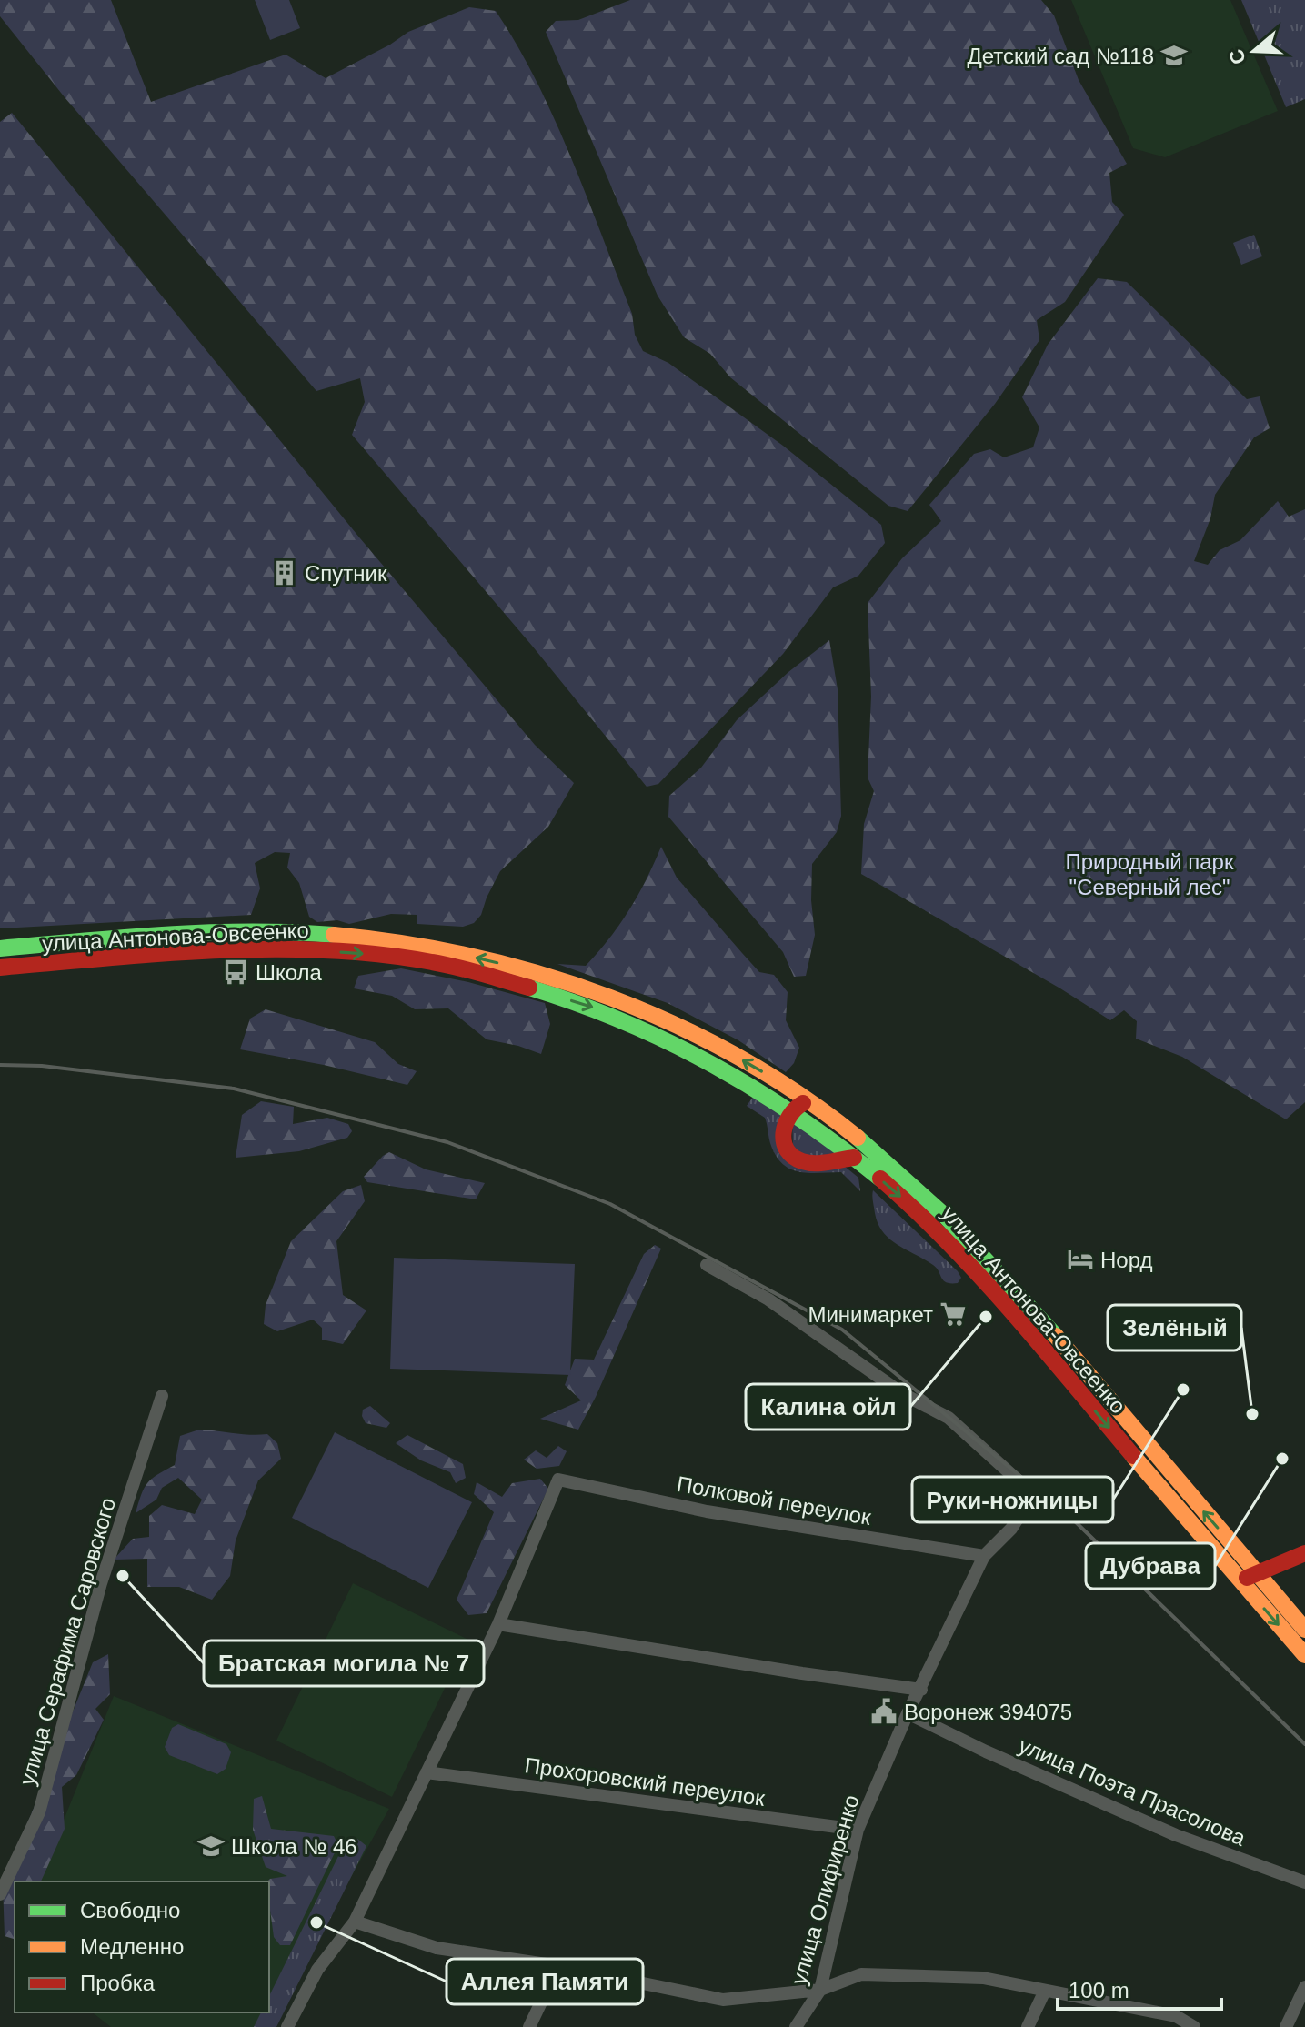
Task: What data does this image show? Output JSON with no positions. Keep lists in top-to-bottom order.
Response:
{
  "streets": {
    "main road": ["улица Антонова-Овсеенко"],
    "street": [
      "Полковой переулок",
      "улица Серафима Саровского",
      "Прохоровский переулок",
      "улица Поэта Прасолова",
      "улица Олифиренко"
    ]
  },
  "crossings": [
    ["Полковой переулок", "улица Олифиренко"],
    ["Прохоровский переулок", "улица Олифиренко"],
    ["улица Поэта Прасолова", "улица Олифиренко"]
  ],
  "parks": ["Природный парк \"Северный лес\""],
  "places": {
    "school or university": ["Детский сад №118", "Школа № 46"],
    "building": ["Спутник"],
    "bus stop": ["Школа"],
    "hotel": ["Норд"],
    "supermarket": ["Минимаркет"],
    "other": [
      "Калина ойл",
      "Руки-ножницы",
      "Зелёный",
      "Дубрава",
      "Братская могила № 7",
      "Аллея Памяти"
    ],
    "public building": ["Воронеж 394075"]
  },
  "legend": ["Свободно", "Медленно", "Пробка"],
  "scale_bar": "100 m",
  "north": "left"
}
